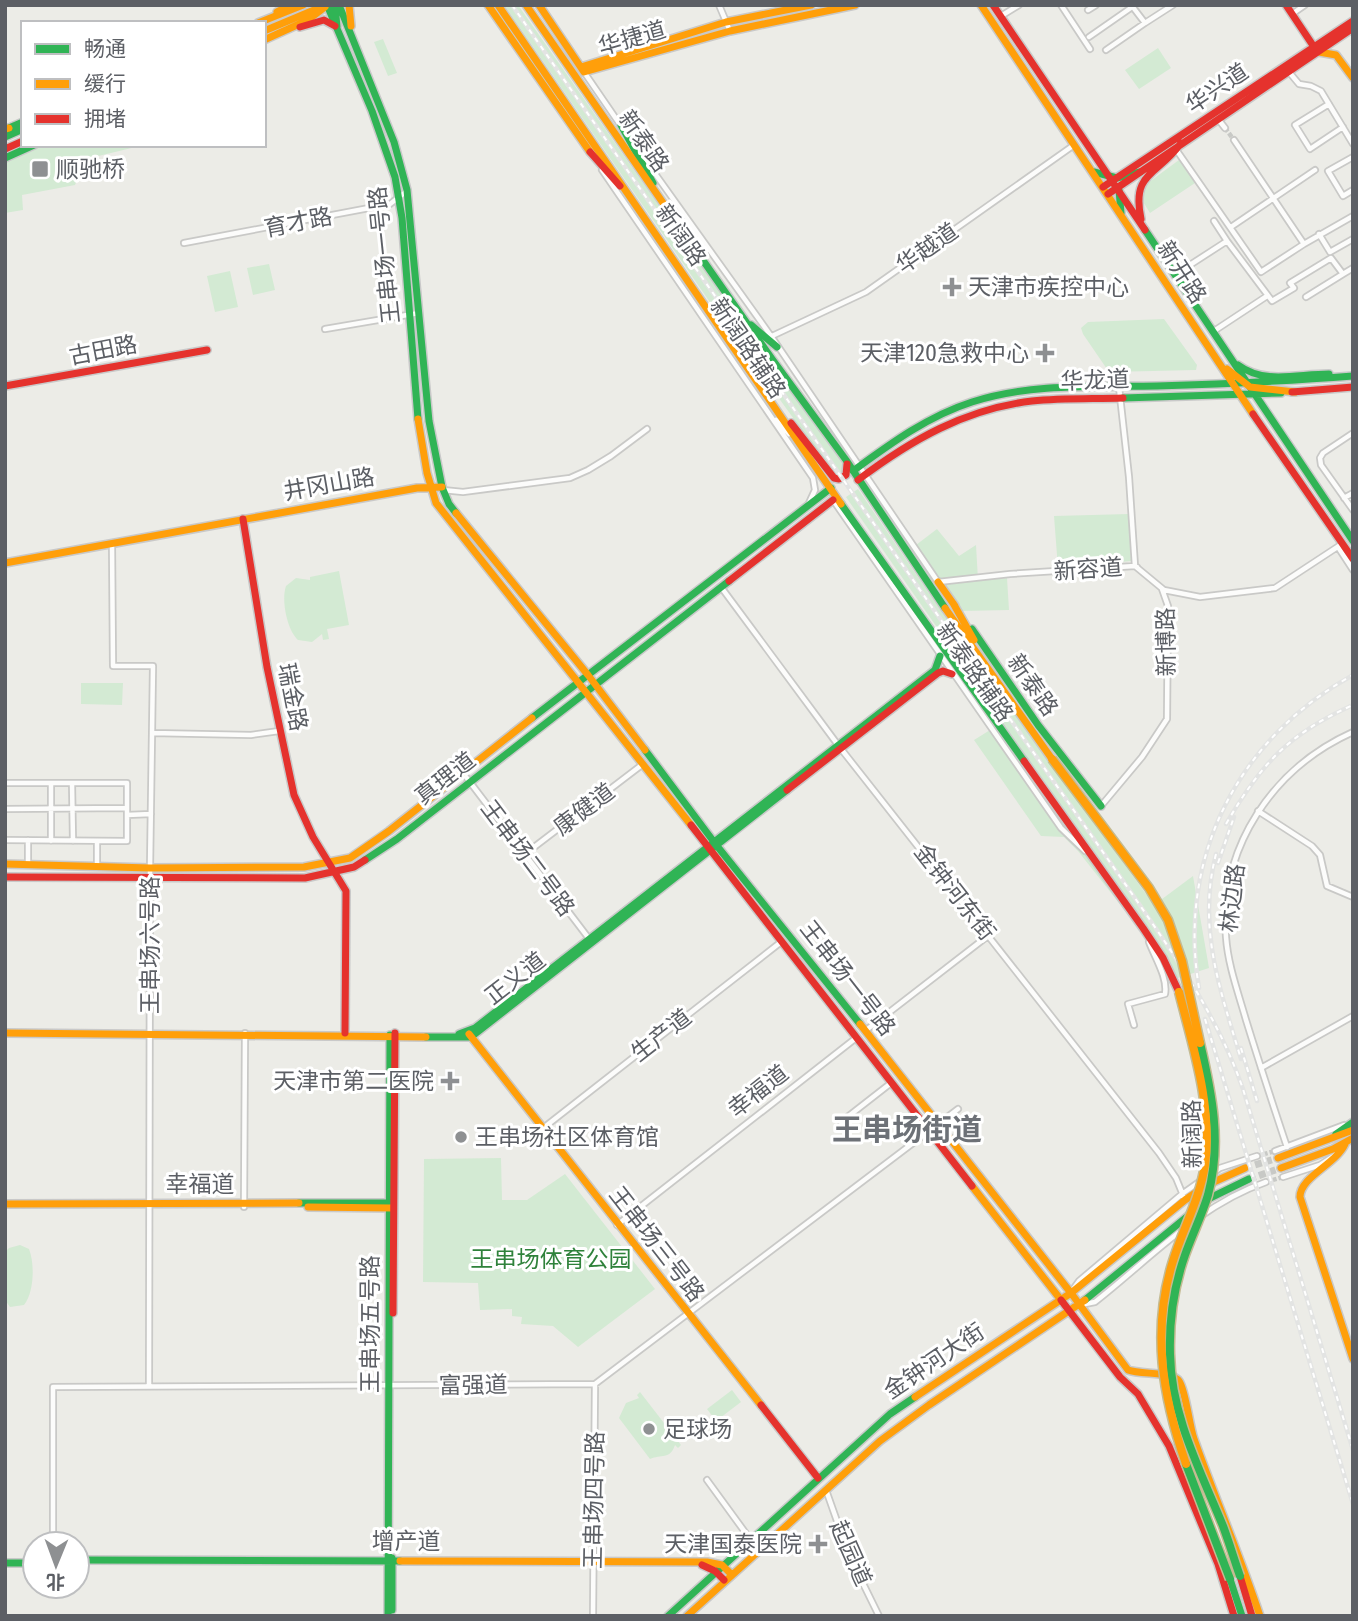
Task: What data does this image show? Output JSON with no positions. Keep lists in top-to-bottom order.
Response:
{
  "streets": {
    "main road": [
      "华捷道",
      "华兴道",
      "新泰路",
      "新阔路",
      "王串场一号路",
      "新开路",
      "新阔路辅路",
      "古田路",
      "华龙道",
      "井冈山路",
      "瑞金路",
      "真理道",
      "正义道",
      "幸福道",
      "王串场三号路",
      "王串场五号路",
      "金钟河大街",
      "增产道"
    ],
    "street": [
      "育才路",
      "华越道",
      "新容道",
      "新博路",
      "新泰路辅路",
      "康健道",
      "王串场二号路",
      "金钟河东街",
      "林边路",
      "王串场六号路",
      "生产道",
      "富强道",
      "王串场四号路",
      "起园道"
    ]
  },
  "crossings": [
    ["华兴道", "新开路"],
    ["新泰路", "新阔路"],
    ["新泰路", "华龙道"],
    ["新泰路", "新容道"],
    ["新泰路", "新博路"],
    ["育才路", "王串场一号路"],
    ["新阔路", "新阔路辅路"],
    ["新阔路", "新泰路辅路"],
    ["新阔路", "真理道"],
    ["华越道", "新开路"],
    ["王串场一号路", "井冈山路"],
    ["王串场一号路", "真理道"],
    ["王串场一号路", "康健道"],
    ["王串场一号路", "正义道"],
    ["王串场一号路", "生产道"],
    ["王串场一号路", "幸福道"],
    ["王串场一号路", "金钟河大街"],
    ["新开路", "华龙道"],
    ["新阔路辅路", "真理道"],
    ["井冈山路", "瑞金路"],
    ["井冈山路", "王串场六号路"],
    ["新容道", "新博路"],
    ["新泰路辅路", "真理道"],
    ["新泰路辅路", "正义道"],
    ["瑞金路", "真理道"],
    ["真理道", "王串场二号路"],
    ["真理道", "金钟河东街"],
    ["真理道", "王串场六号路"],
    ["康健道", "王串场二号路"],
    ["王串场二号路", "正义道"],
    ["金钟河东街", "正义道"],
    ["金钟河东街", "金钟河大街"],
    ["王串场六号路", "幸福道"],
    ["王串场六号路", "富强道"],
    ["正义道", "王串场三号路"],
    ["生产道", "王串场三号路"],
    ["幸福道", "王串场三号路"],
    ["幸福道", "王串场五号路"],
    ["王串场三号路", "金钟河大街"],
    ["王串场五号路", "富强道"],
    ["王串场五号路", "增产道"],
    ["金钟河大街", "增产道"],
    ["金钟河大街", "起园道"],
    ["富强道", "王串场四号路"],
    ["王串场四号路", "增产道"]
  ],
  "districts": ["王串场街道"],
  "parks": ["王串场体育公园"],
  "places": {
    "transit": ["顺驰桥"],
    "health": [
      "天津市疾控中心",
      "天津120急救中心",
      "天津市第二医院",
      "天津国泰医院"
    ],
    "other": ["王串场社区体育馆", "足球场"]
  },
  "legend": ["畅通", "缓行", "拥堵"],
  "north": "bottom"
}
